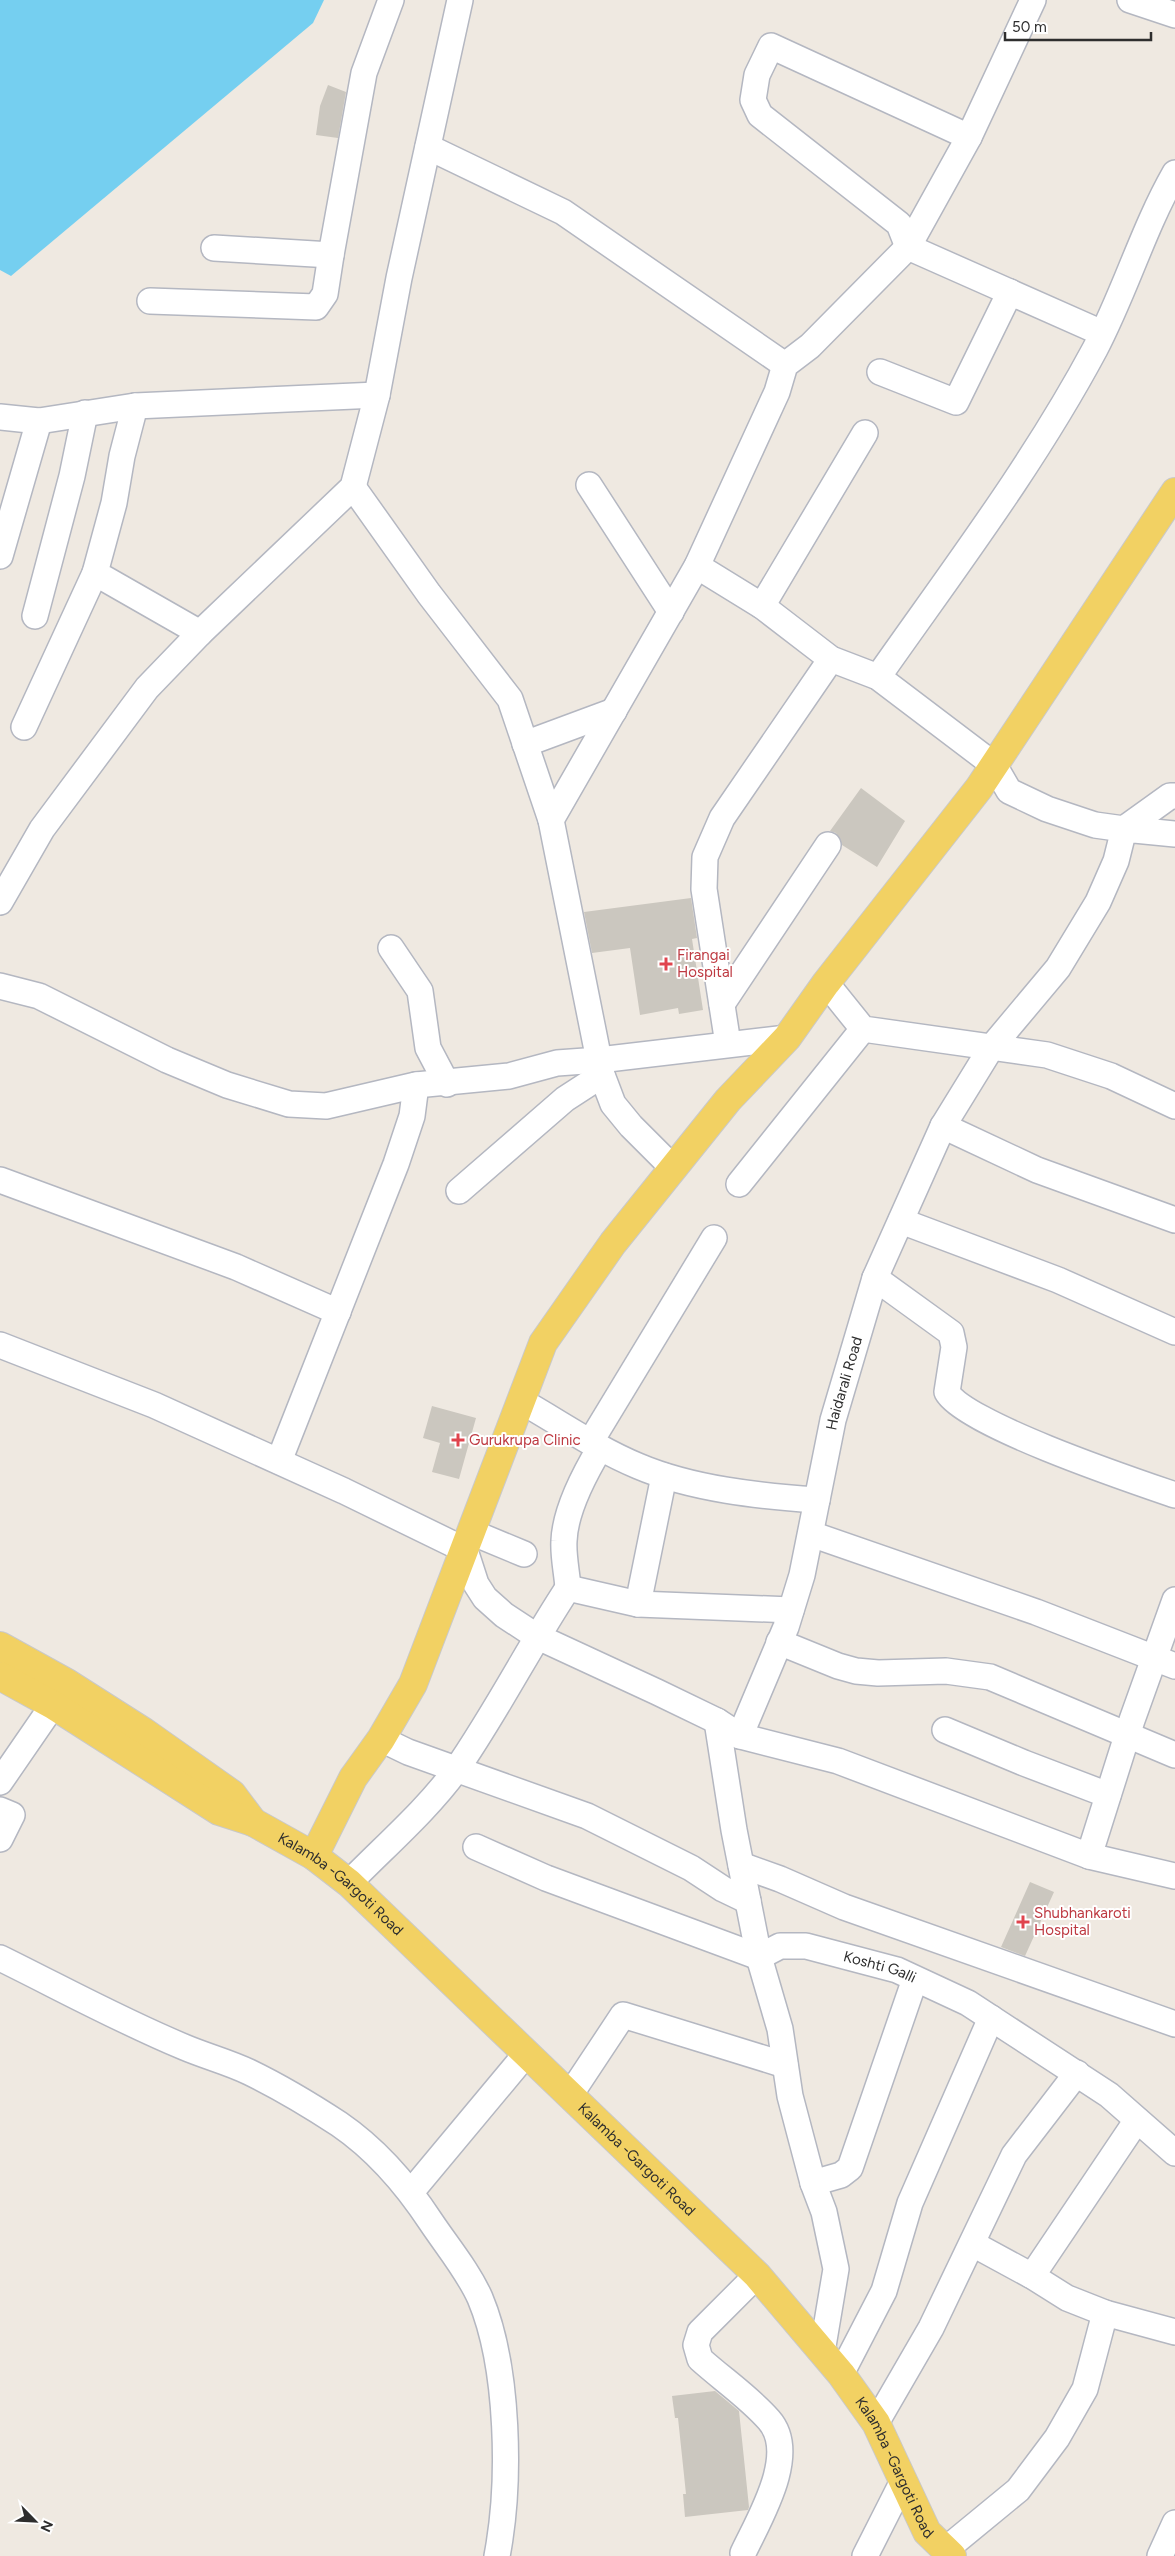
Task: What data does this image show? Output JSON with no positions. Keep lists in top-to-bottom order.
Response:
{
  "streets": {
    "main road": ["Kalamba -Gargoti Road"],
    "street": ["Haidarali Road", "Koshti Galli"]
  },
  "places": {
    "health": ["Firangai Hospital", "Gurukrupa Clinic", "Shubhankaroti Hospital"]
  },
  "scale_bar": "50 m",
  "north": "bottom right"
}
